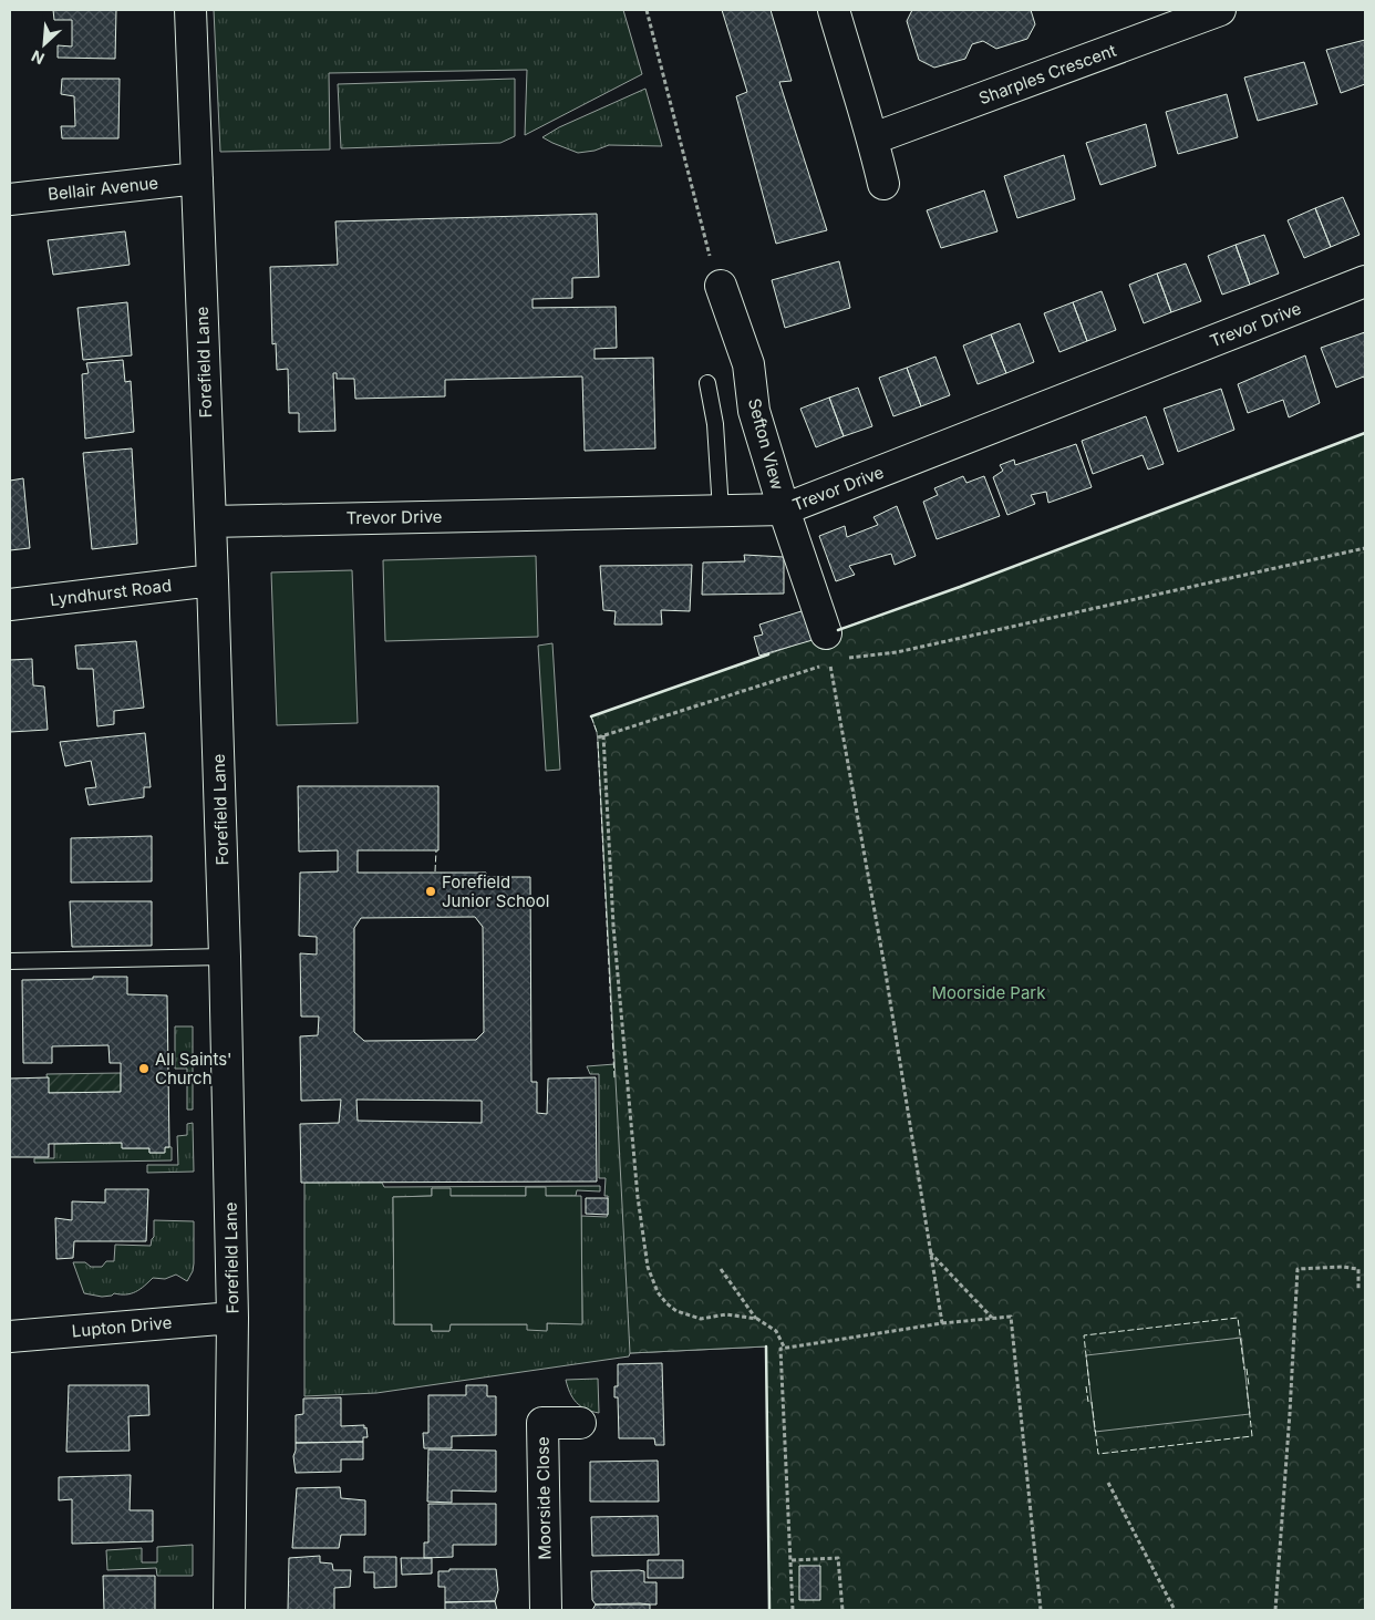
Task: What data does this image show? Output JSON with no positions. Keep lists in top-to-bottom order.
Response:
{
  "streets": {
    "street": [
      "Sharples Crescent",
      "Bellair Avenue",
      "Trevor Drive",
      "Forefield Lane",
      "Sefton View",
      "Lyndhurst Road",
      "Lupton Drive",
      "Moorside Close"
    ]
  },
  "crossings": [
    ["Bellair Avenue", "Forefield Lane"],
    ["Trevor Drive", "Forefield Lane"],
    ["Trevor Drive", "Sefton View"],
    ["Forefield Lane", "Lyndhurst Road"],
    ["Forefield Lane", "Lupton Drive"]
  ],
  "parks": ["Moorside Park"],
  "places": ["Forefield Junior School", "All Saints' Church"],
  "north": "bottom left"
}
